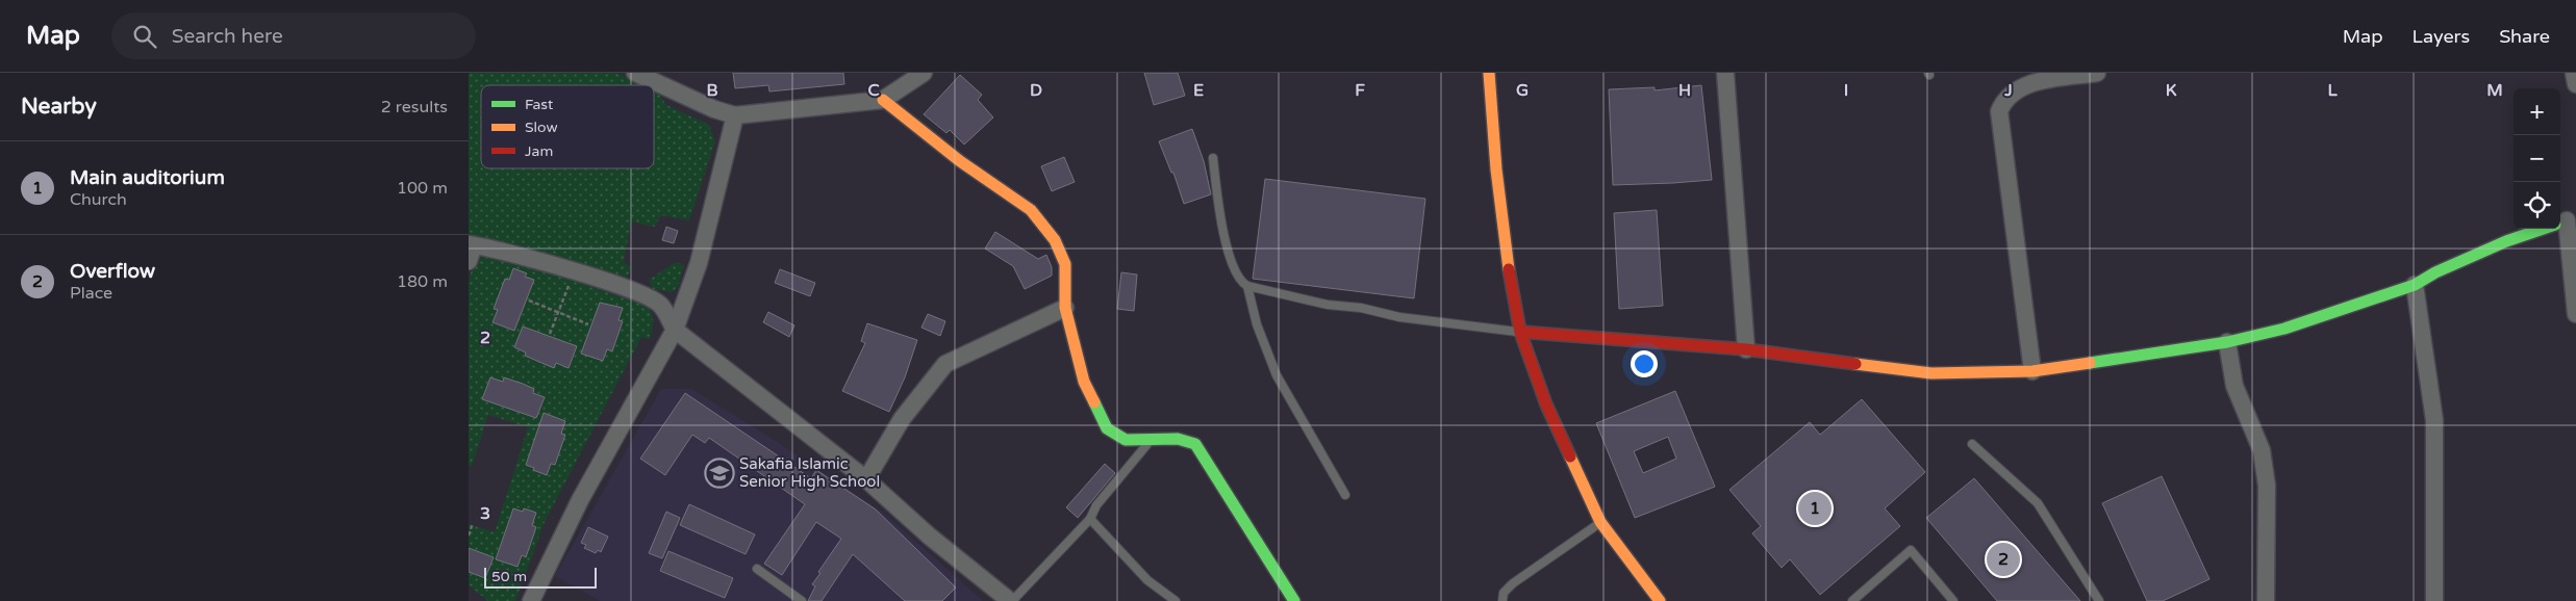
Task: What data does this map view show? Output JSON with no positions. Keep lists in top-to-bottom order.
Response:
{
  "places": {
    "school or university": ["Sakafia Islamic Senior High School"]
  },
  "legend": ["Fast", "Slow", "Jam"],
  "scale_bar": "50 m",
  "page": {
    "header": "Map",
    "search": "Search here",
    "nav": ["Map", "Layers", "Share"],
    "heading": ["Nearby", "2 results"],
    "map_buttons": ["+", "−"],
    "list": [
      {
        "mark": "1",
        "name": "Main auditorium",
        "note": "Church",
        "value": "100 m"
      },
      {
        "mark": "2",
        "name": "Overflow",
        "note": "Place",
        "value": "180 m"
      }
    ],
    "pins": ["1", "2"],
    "scale": "50 m"
  },
  "grid": {
    "columns": [
      "B",
      "C",
      "D",
      "E",
      "F",
      "G",
      "H",
      "I",
      "J",
      "K",
      "L",
      "M"
    ],
    "rows": ["2", "3"]
  }
}
